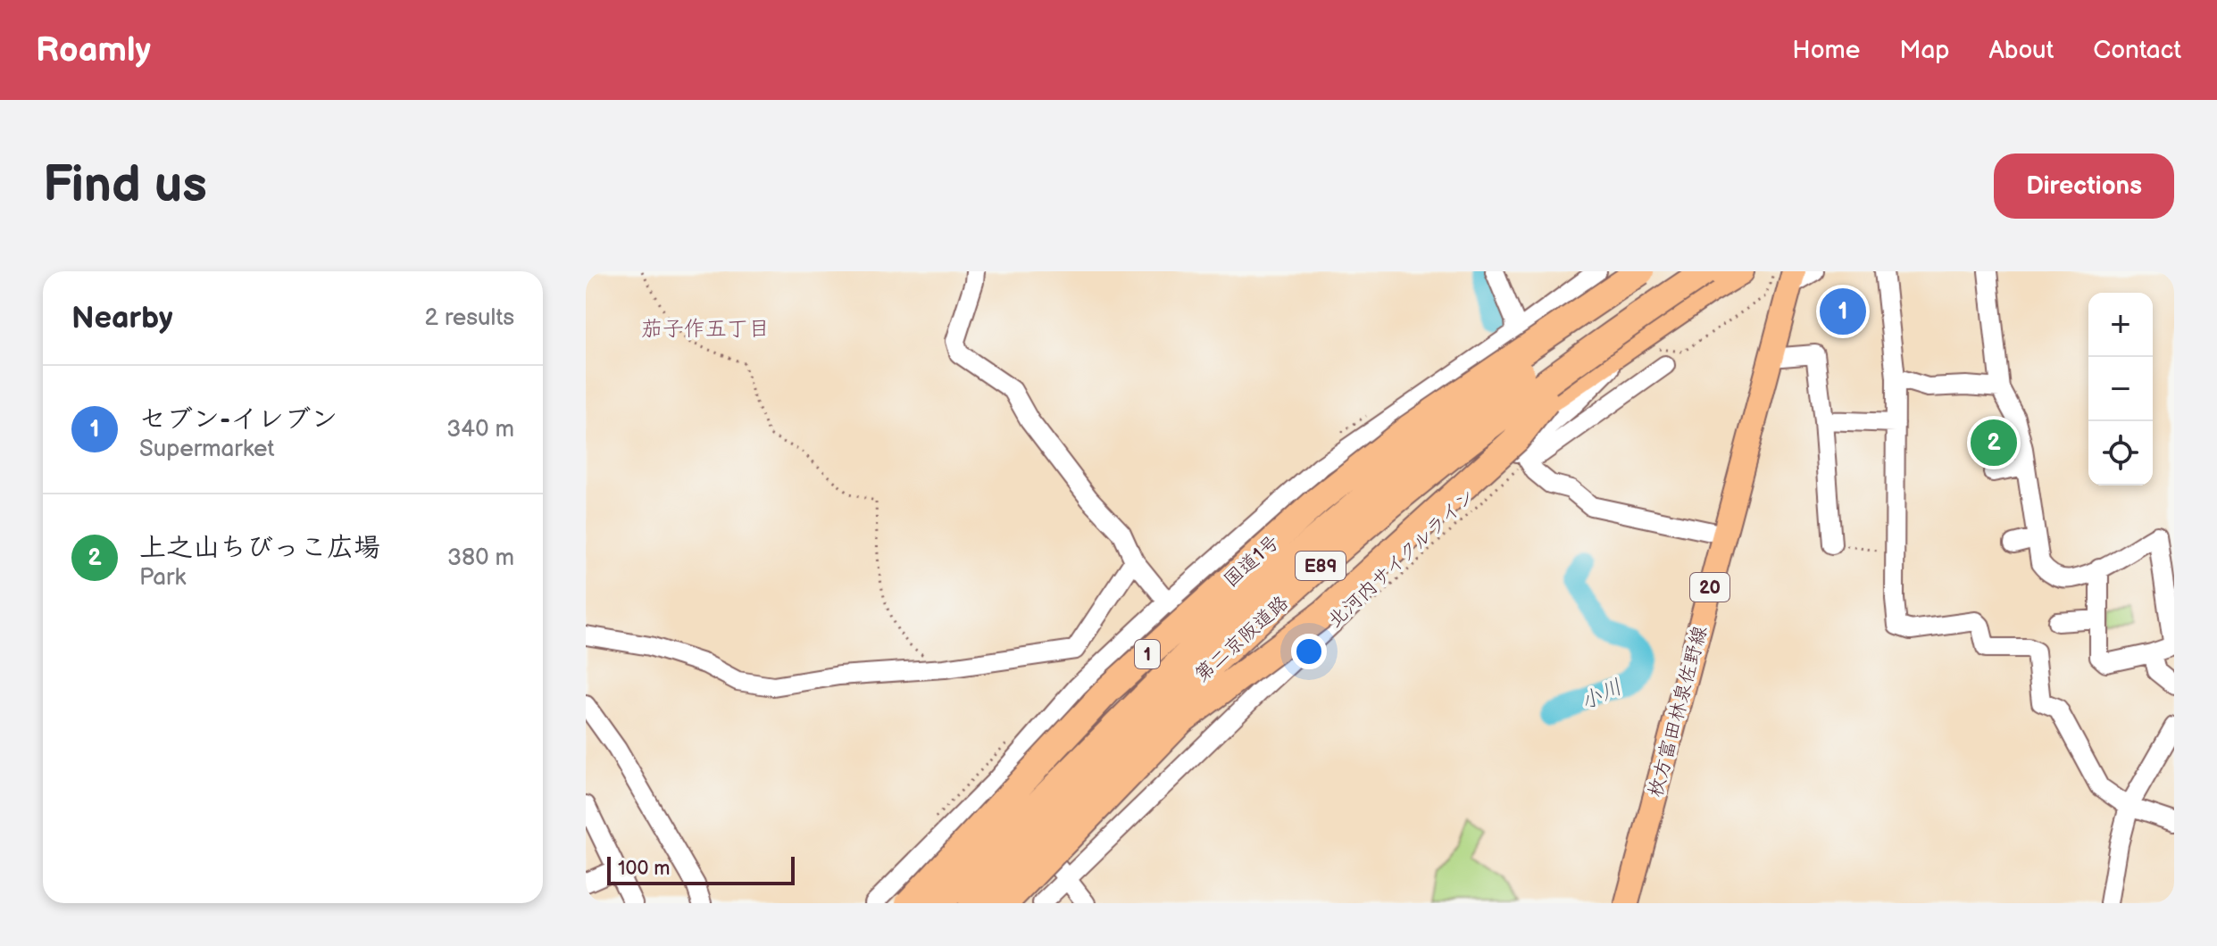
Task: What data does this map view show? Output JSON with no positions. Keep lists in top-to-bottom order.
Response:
{
  "streets": {
    "highway": [
      "国道1号",
      "E89",
      "第二京阪道路",
      "1"
    ],
    "main road": ["20", "枚方富田林泉佐野線"],
    "path": ["北河内サイクルライン"]
  },
  "districts": ["茄子作五丁目"],
  "water": ["小川"],
  "scale_bar": "100 m",
  "page": {
    "header": "Roamly",
    "nav": [
      "Home",
      "Map",
      "About",
      "Contact"
    ],
    "buttons": "Directions",
    "title": "Find us",
    "heading": ["Nearby", "2 results"],
    "pins": ["1", "2"],
    "map_buttons": ["+", "−"],
    "list": [
      {
        "mark": "1",
        "name": "セブン-イレブン",
        "note": "Supermarket",
        "value": "340 m"
      },
      {
        "mark": "2",
        "name": "上之山ちびっこ広場",
        "note": "Park",
        "value": "380 m"
      }
    ],
    "scale": "100 m"
  }
}
